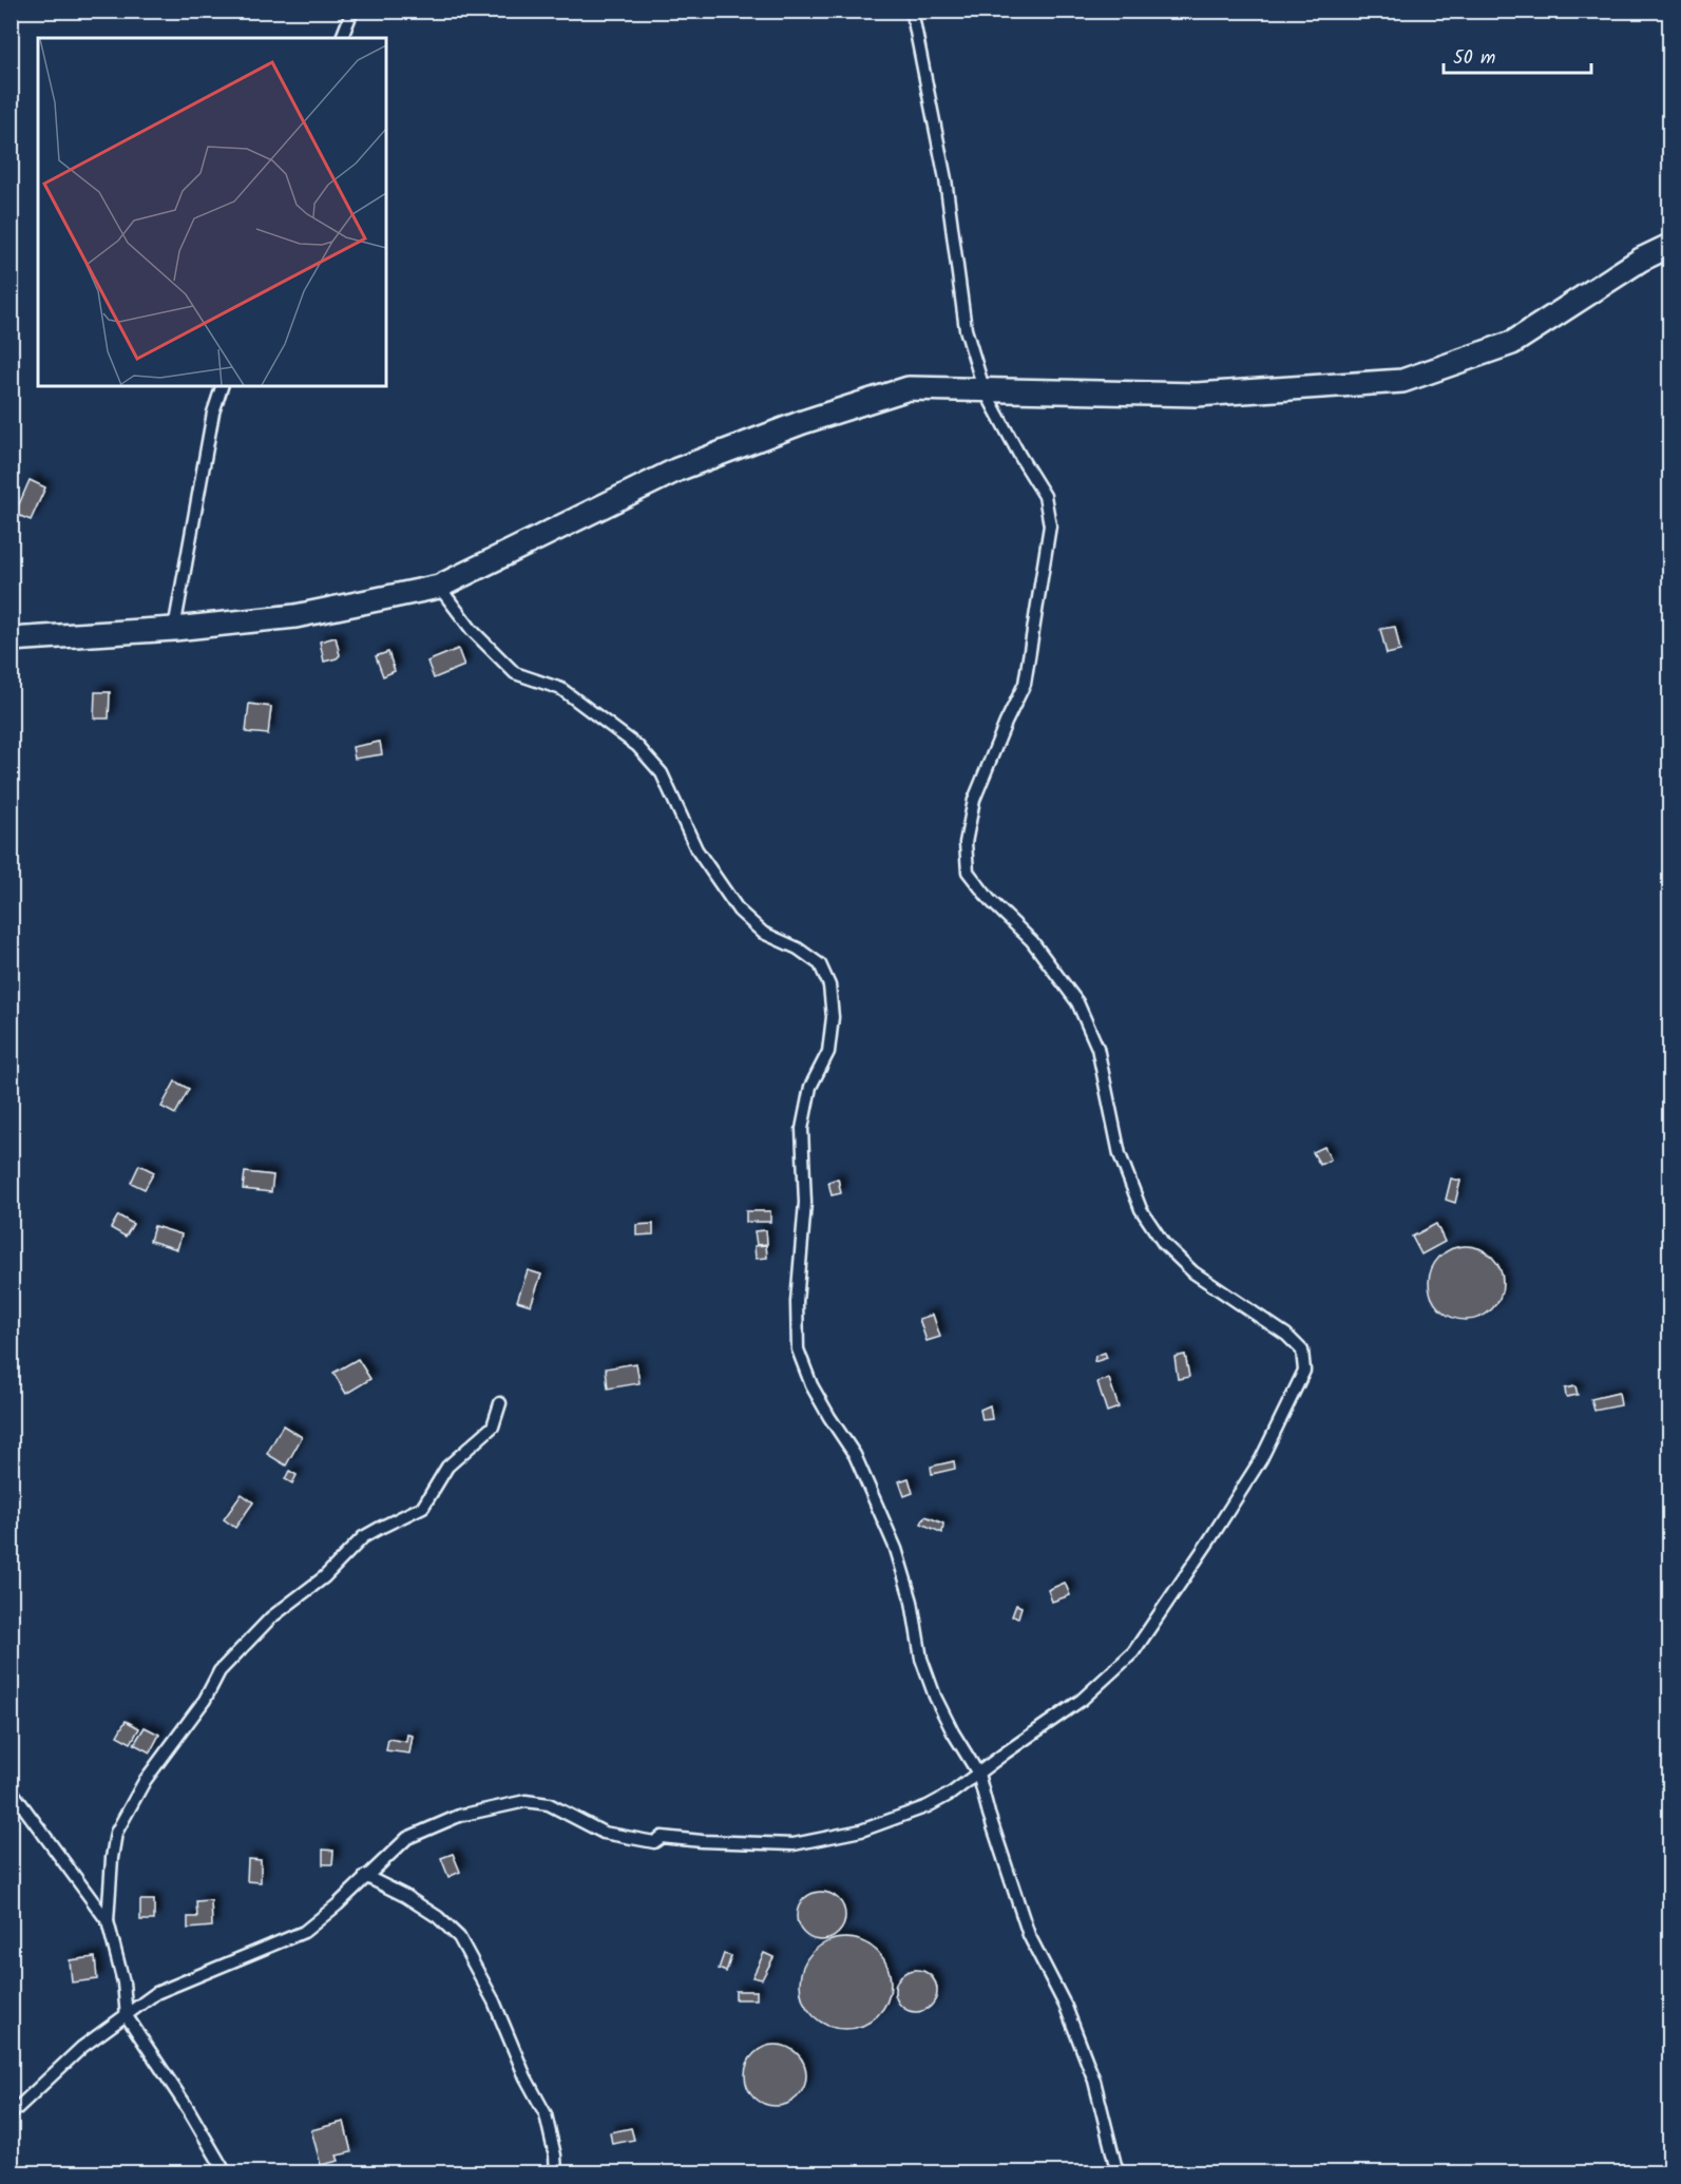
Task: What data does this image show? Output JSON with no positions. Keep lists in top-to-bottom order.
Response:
{
  "scale_bar": "50 m"
}
